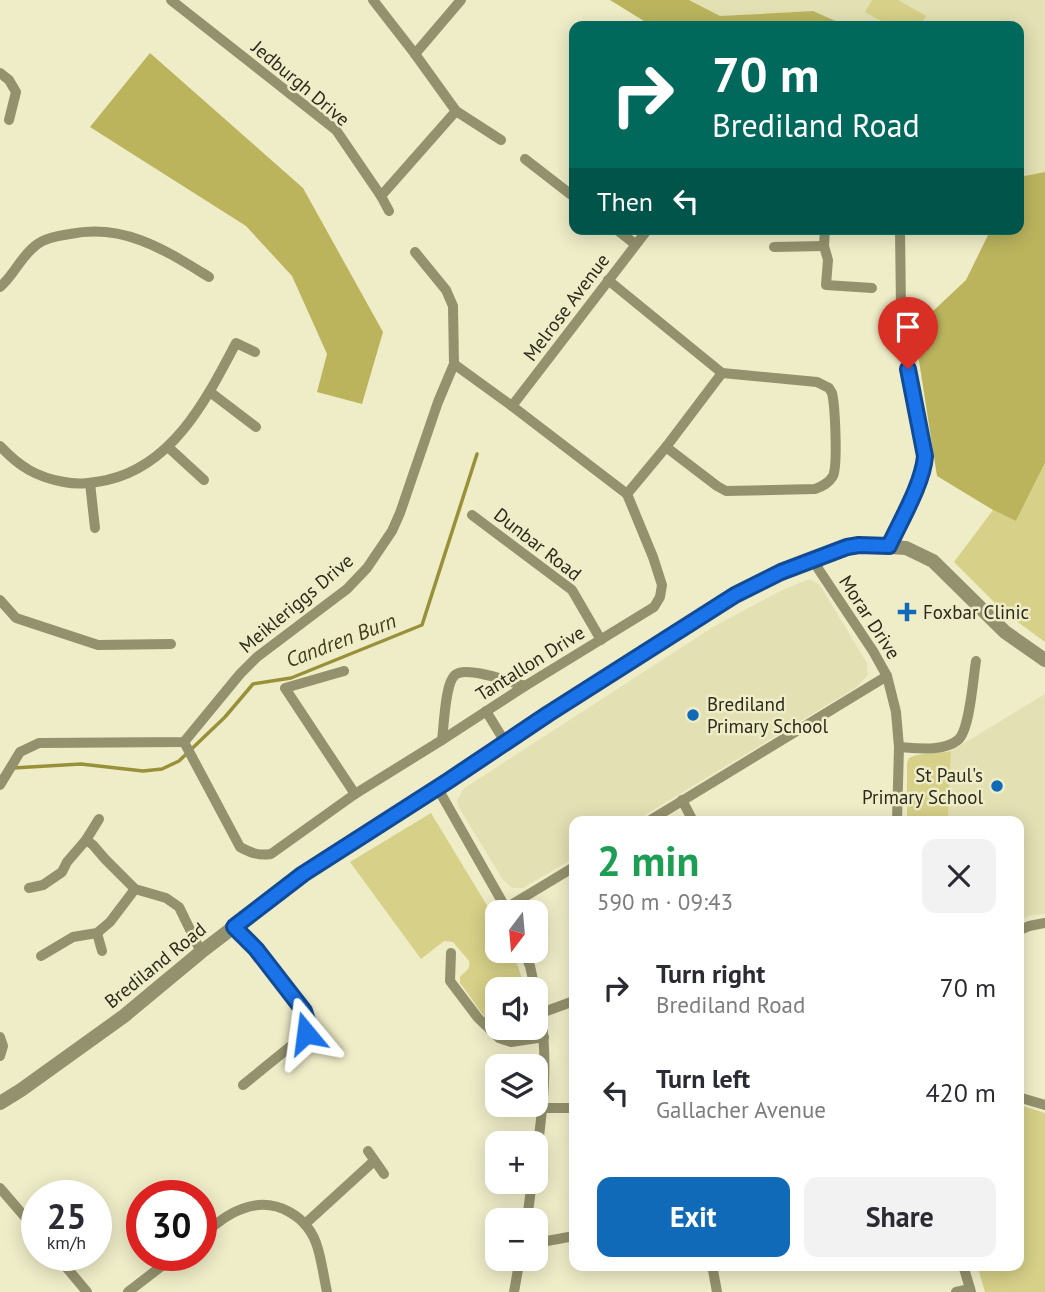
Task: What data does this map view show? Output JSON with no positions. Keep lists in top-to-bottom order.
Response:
{
  "streets": {
    "street": [
      "Jedburgh Drive",
      "Melrose Avenue",
      "Dunbar Road",
      "Meikleriggs Drive",
      "Morar Drive",
      "Tantallon Drive",
      "Brediland Road"
    ]
  },
  "crossings": [
    ["Dunbar Road", "Tantallon Drive"],
    ["Meikleriggs Drive", "Tantallon Drive"],
    ["Morar Drive", "Brediland Road"]
  ],
  "water": ["Candren Burn"],
  "places": {
    "health": ["Foxbar Clinic"],
    "other": ["Brediland Primary School", "St Paul's Primary School"]
  },
  "north": "bottom",
  "page": {
    "turn": ["70 m", "Brediland Road"],
    "then": "Then",
    "heading": ["2 min", "590 m · 09:43"],
    "map_buttons": ["+", "−"],
    "list": [
      {
        "name": "Turn right",
        "note": "Brediland Road",
        "value": "70 m"
      },
      {
        "name": "Turn left",
        "note": "Gallacher Avenue",
        "value": "420 m"
      }
    ],
    "buttons": ["Exit", "Share"],
    "speed": "25 km/h",
    "limit": "30"
  }
}
